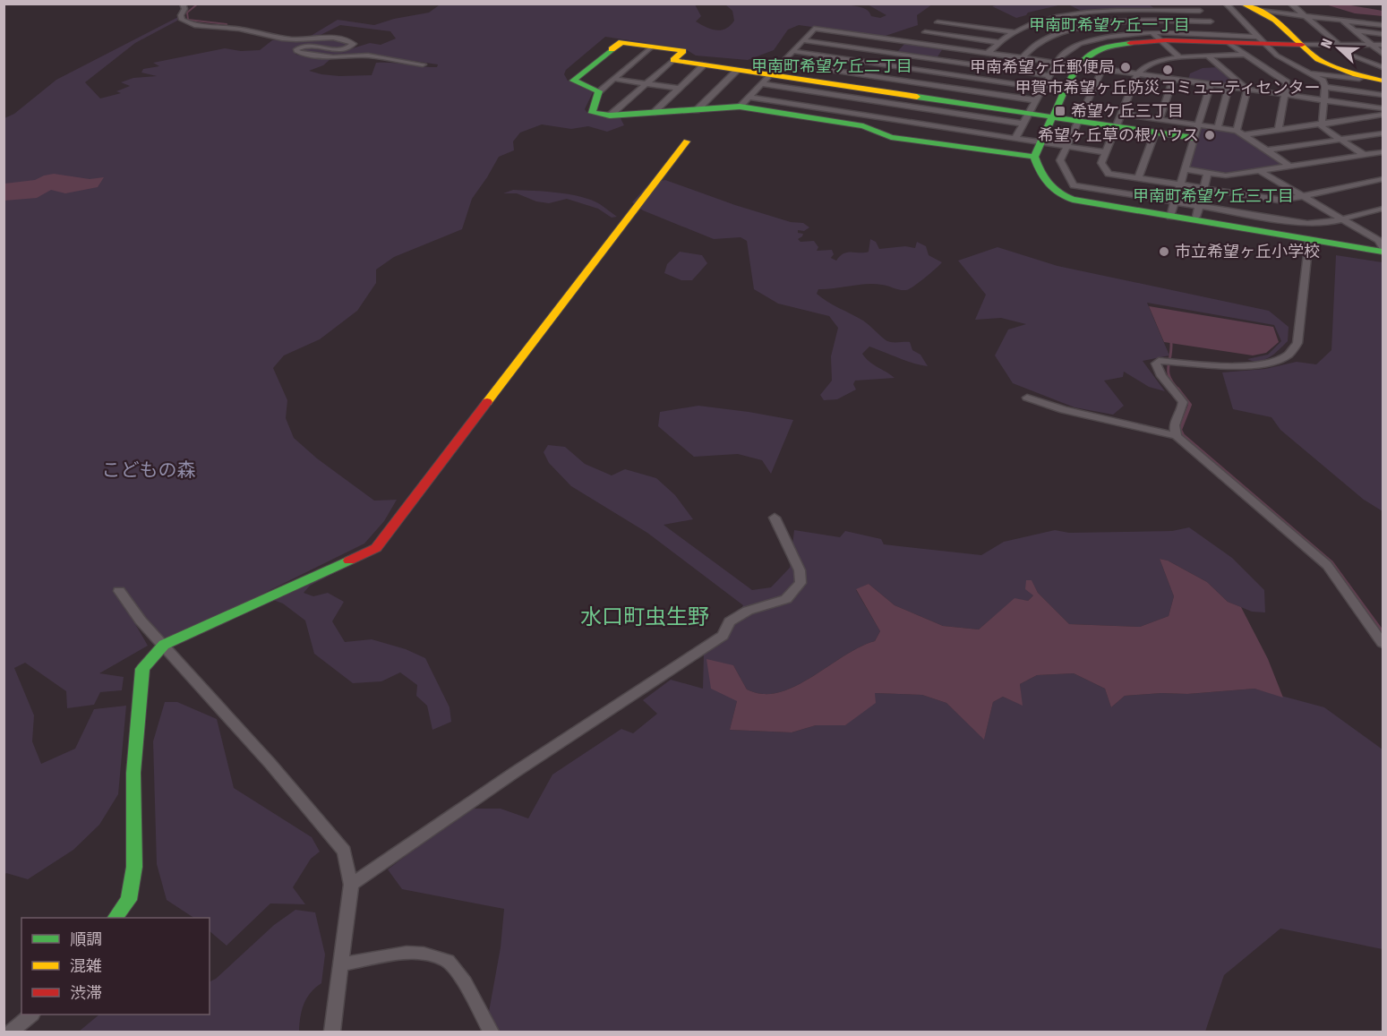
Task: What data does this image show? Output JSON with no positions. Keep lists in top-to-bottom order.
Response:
{
  "districts": [
    "甲南町希望ケ丘一丁目",
    "甲南町希望ケ丘二丁目",
    "甲南町希望ケ丘三丁目",
    "水口町虫生野"
  ],
  "parks": ["こどもの森"],
  "places": {
    "other": [
      "甲南希望ヶ丘郵便局",
      "甲賀市希望ヶ丘防災コミュニティセンター",
      "希望ヶ丘草の根ハウス",
      "市立希望ヶ丘小学校"
    ],
    "transit": ["希望ケ丘三丁目"]
  },
  "legend": ["順調", "混雑", "渋滞"],
  "north": "left"
}
